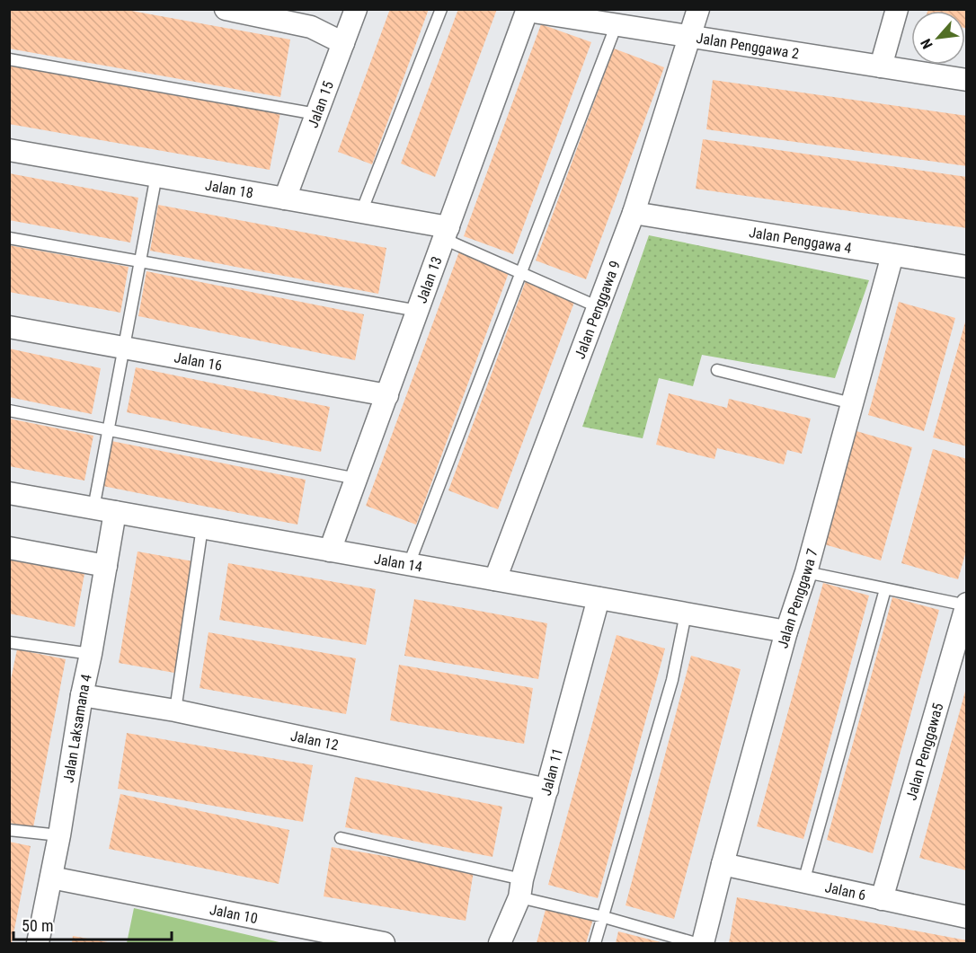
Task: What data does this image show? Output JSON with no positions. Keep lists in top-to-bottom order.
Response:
{
  "streets": {
    "street": [
      "Jalan Penggawa 2",
      "Jalan 15",
      "Jalan 18",
      "Jalan Penggawa 4",
      "Jalan 13",
      "Jalan Penggawa 9",
      "Jalan 16",
      "Jalan 14",
      "Jalan Penggawa 7",
      "Jalan Laksamana 4",
      "Jalan 12",
      "Jalan Penggawa5",
      "Jalan 11",
      "Jalan 6",
      "Jalan 10"
    ]
  },
  "crossings": [
    ["Jalan Penggawa 2", "Jalan 13"],
    ["Jalan Penggawa 2", "Jalan Penggawa 9"],
    ["Jalan 15", "Jalan 18"],
    ["Jalan 18", "Jalan 13"],
    ["Jalan Penggawa 4", "Jalan Penggawa 9"],
    ["Jalan Penggawa 4", "Jalan Penggawa 7"],
    ["Jalan 13", "Jalan 16"],
    ["Jalan 13", "Jalan 14"],
    ["Jalan Penggawa 9", "Jalan 14"],
    ["Jalan 14", "Jalan Penggawa 7"],
    ["Jalan 14", "Jalan Laksamana 4"],
    ["Jalan 14", "Jalan 11"],
    ["Jalan Penggawa 7", "Jalan 6"],
    ["Jalan Laksamana 4", "Jalan 12"],
    ["Jalan Laksamana 4", "Jalan 10"],
    ["Jalan 12", "Jalan 11"],
    ["Jalan Penggawa5", "Jalan 6"]
  ],
  "scale_bar": "50 m",
  "north": "bottom left"
}
